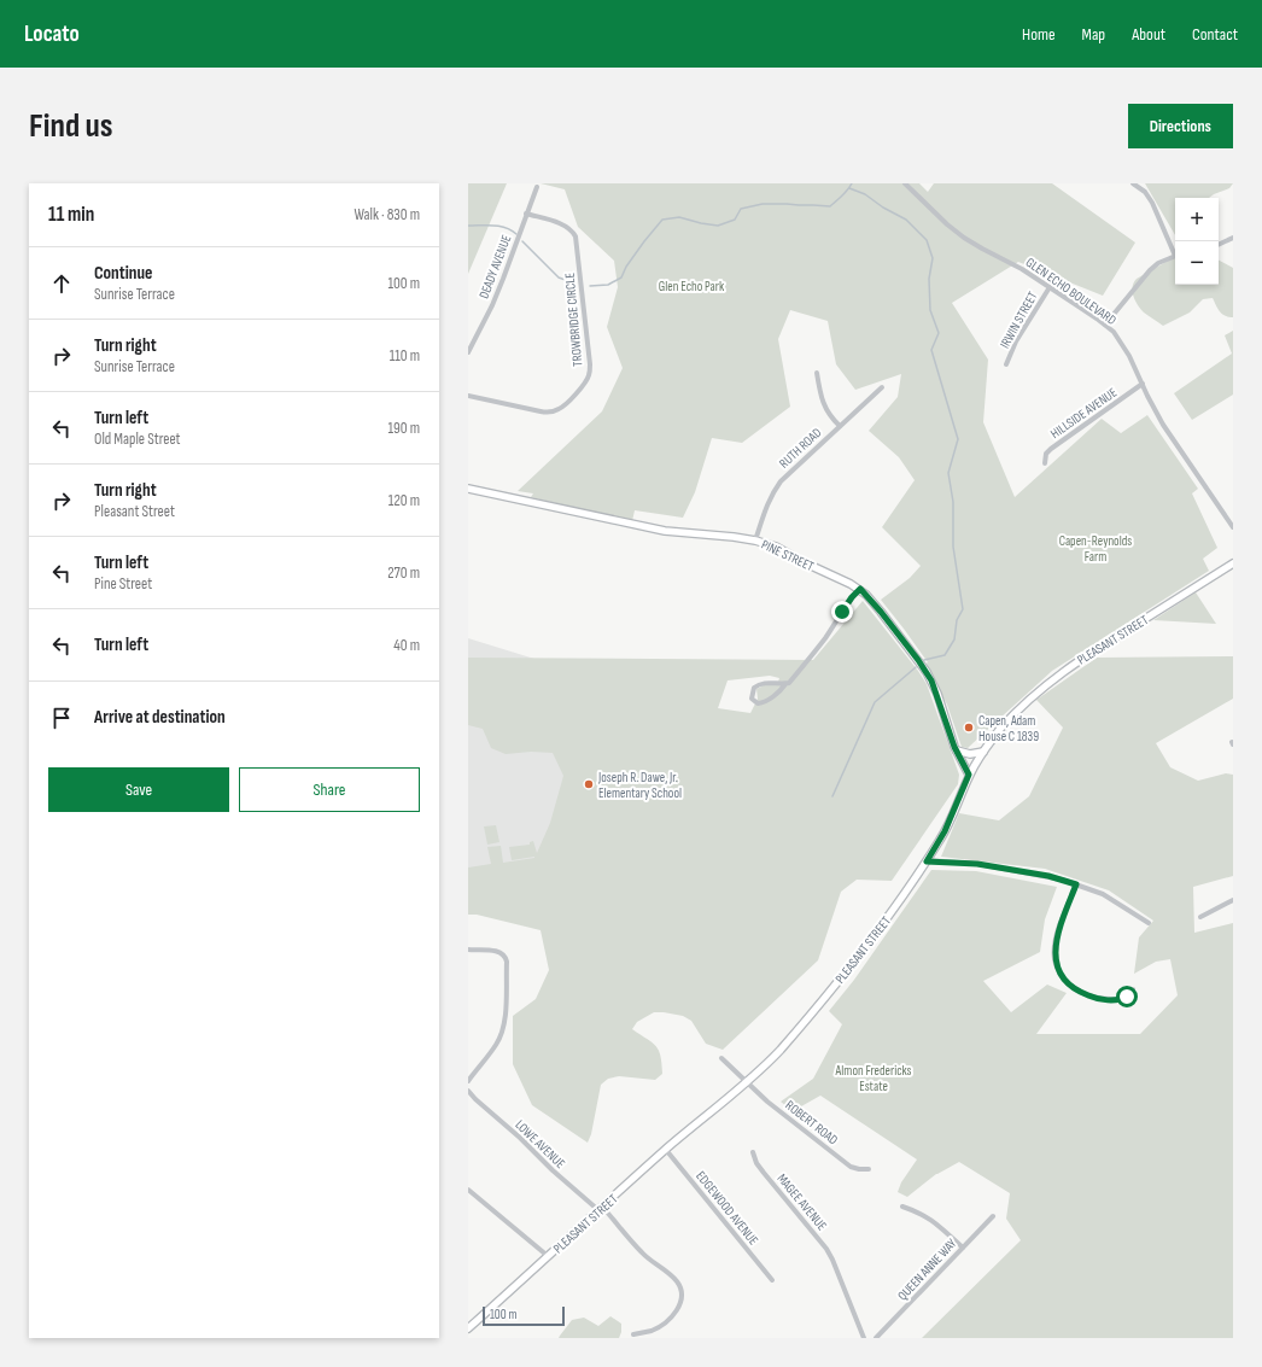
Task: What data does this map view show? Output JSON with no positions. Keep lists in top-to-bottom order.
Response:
{
  "streets": {
    "main road": ["PINE STREET", "PLEASANT STREET"],
    "street": [
      "DEADY AVENUE",
      "GLEN ECHO BOULEVARD",
      "TROWBRIDGE CIRCLE",
      "IRWIN STREET",
      "HILLSIDE AVENUE",
      "RUTH ROAD",
      "ROBERT ROAD",
      "LOWE AVENUE",
      "MAGEE AVENUE",
      "EDGEWOOD AVENUE",
      "QUEEN ANNE WAY"
    ]
  },
  "crossings": [
    ["DEADY AVENUE", "TROWBRIDGE CIRCLE"],
    ["GLEN ECHO BOULEVARD", "IRWIN STREET"],
    ["GLEN ECHO BOULEVARD", "HILLSIDE AVENUE"],
    ["RUTH ROAD", "PINE STREET"],
    ["PINE STREET", "PLEASANT STREET"],
    ["PLEASANT STREET", "ROBERT ROAD"],
    ["PLEASANT STREET", "LOWE AVENUE"],
    ["PLEASANT STREET", "EDGEWOOD AVENUE"]
  ],
  "parks": ["Glen Echo Park", "Capen-Reynolds Farm", "Almon Fredericks Estate"],
  "places": ["Capen, Adam House C 1839", "Joseph R. Dawe, Jr. Elementary School"],
  "scale_bar": "100 m",
  "page": {
    "header": "Locato",
    "nav": [
      "Home",
      "Map",
      "About",
      "Contact"
    ],
    "buttons": [
      "Directions",
      ["Save", "Share"]
    ],
    "title": "Find us",
    "heading": ["11 min", "Walk · 830 m"],
    "map_buttons": ["+", "−"],
    "list": [
      ["Continue", "Sunrise Terrace", "100 m"],
      ["Turn right", "Sunrise Terrace", "110 m"],
      ["Turn left", "Old Maple Street", "190 m"],
      ["Turn right", "Pleasant Street", "120 m"],
      ["Turn left", "Pine Street", "270 m"],
      ["Turn left", "40 m"],
      "Arrive at destination"
    ],
    "scale": "100 m"
  }
}
